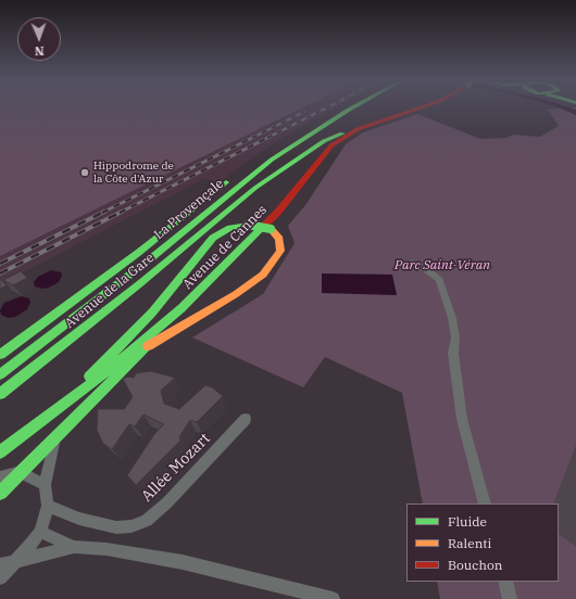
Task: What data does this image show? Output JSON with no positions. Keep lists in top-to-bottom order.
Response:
{
  "streets": {
    "main road": ["La Provençale", "Avenue de Cannes", "Avenue de la Gare"],
    "street": ["Allée Mozart"]
  },
  "crossings": [
    ["Avenue de Cannes", "Avenue de la Gare"]
  ],
  "parks": ["Parc Saint-Véran"],
  "places": ["Hippodrome de la Côte d'Azur"],
  "legend": ["Fluide", "Ralenti", "Bouchon"],
  "north": "bottom"
}
